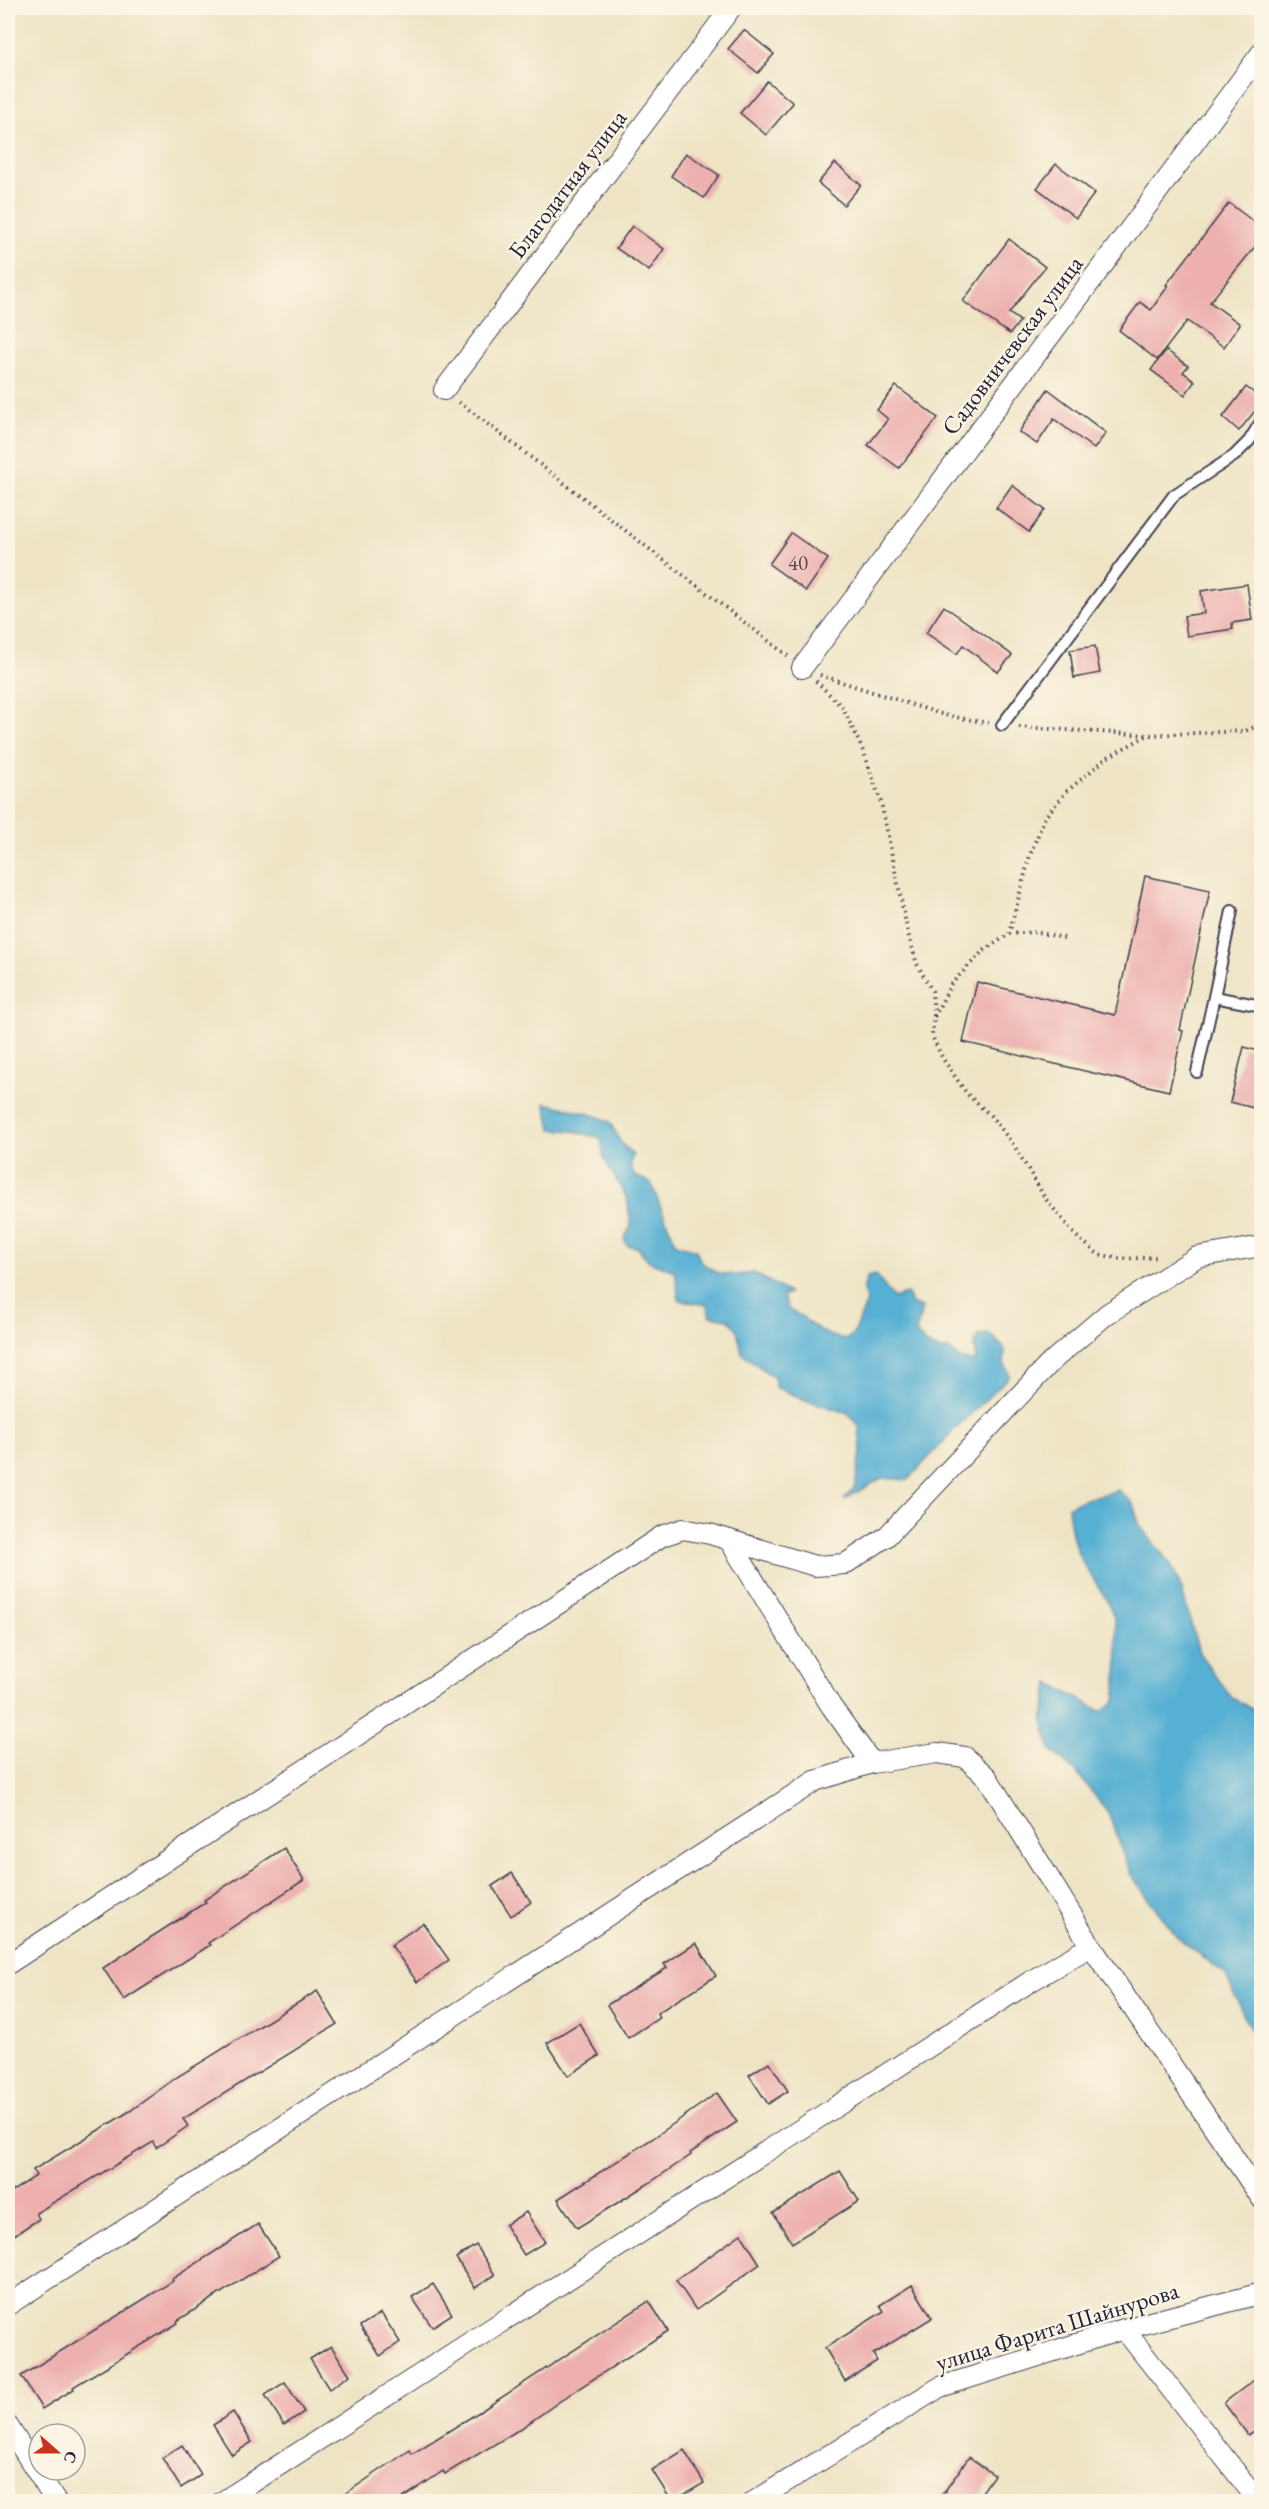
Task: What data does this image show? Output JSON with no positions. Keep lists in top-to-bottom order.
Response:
{
  "streets": {
    "street": ["Благодатная улица", "Садовничевская улица", "улица Фарита Шайнурова"]
  },
  "house_numbers": ["40"],
  "north": "right"
}
